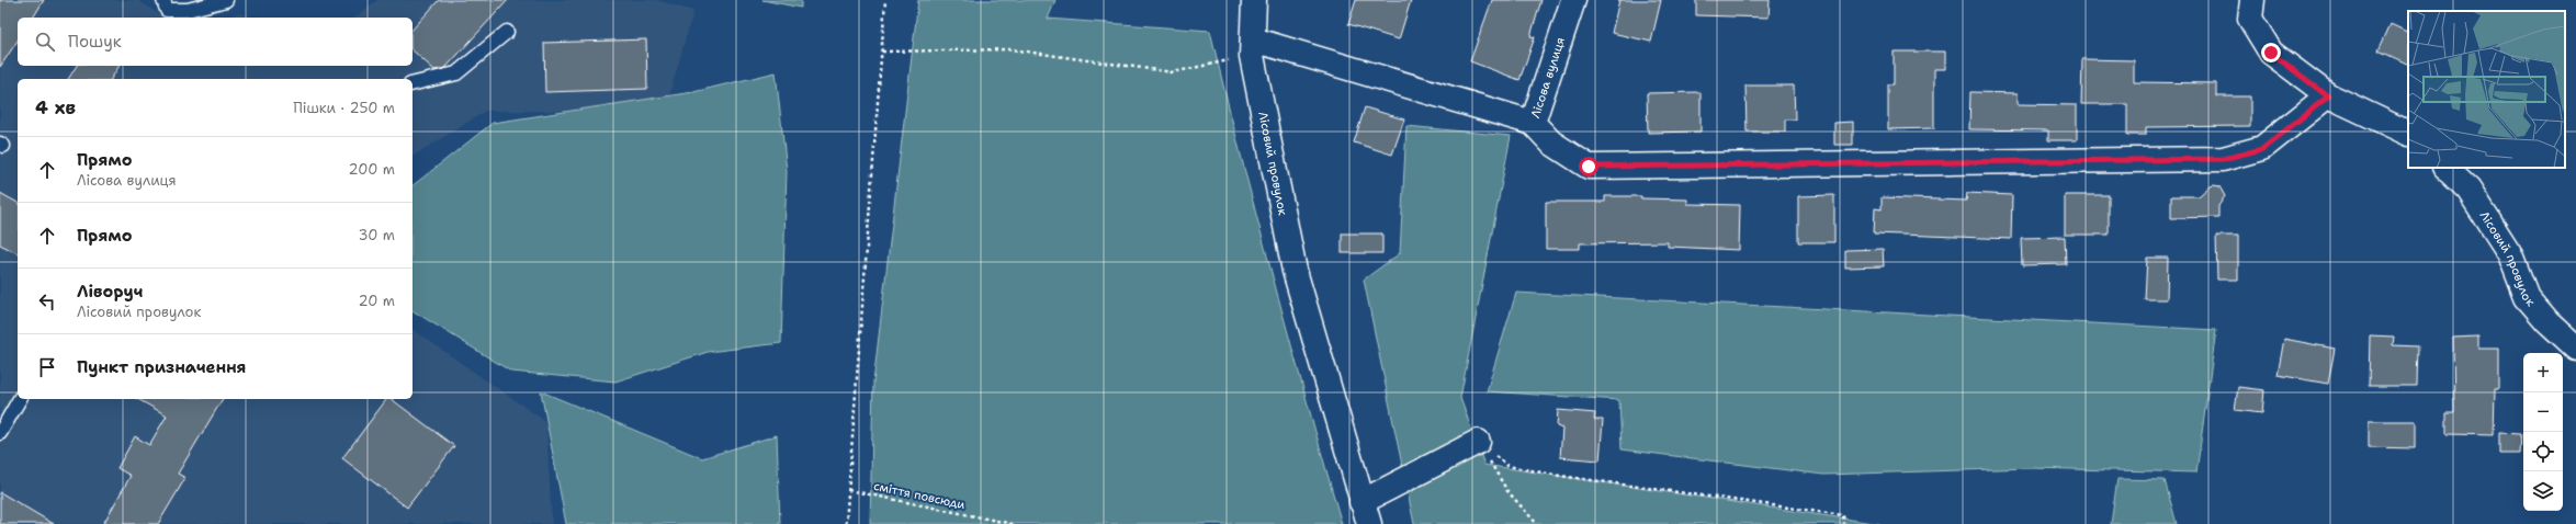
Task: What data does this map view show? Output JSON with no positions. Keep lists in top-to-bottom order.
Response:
{
  "streets": {
    "street": ["Лісова вулиця", "Лісовий провулок"],
    "path": ["сміття повсюди"]
  },
  "page": {
    "search": "Пошук",
    "heading": ["4 хв", "Пішки · 250 m"],
    "list": [
      ["Прямо", "Лісова вулиця", "200 m"],
      ["Прямо", "30 m"],
      ["Ліворуч", "Лісовий провулок", "20 m"],
      "Пункт призначення"
    ],
    "map_buttons": ["+", "−"]
  }
}
